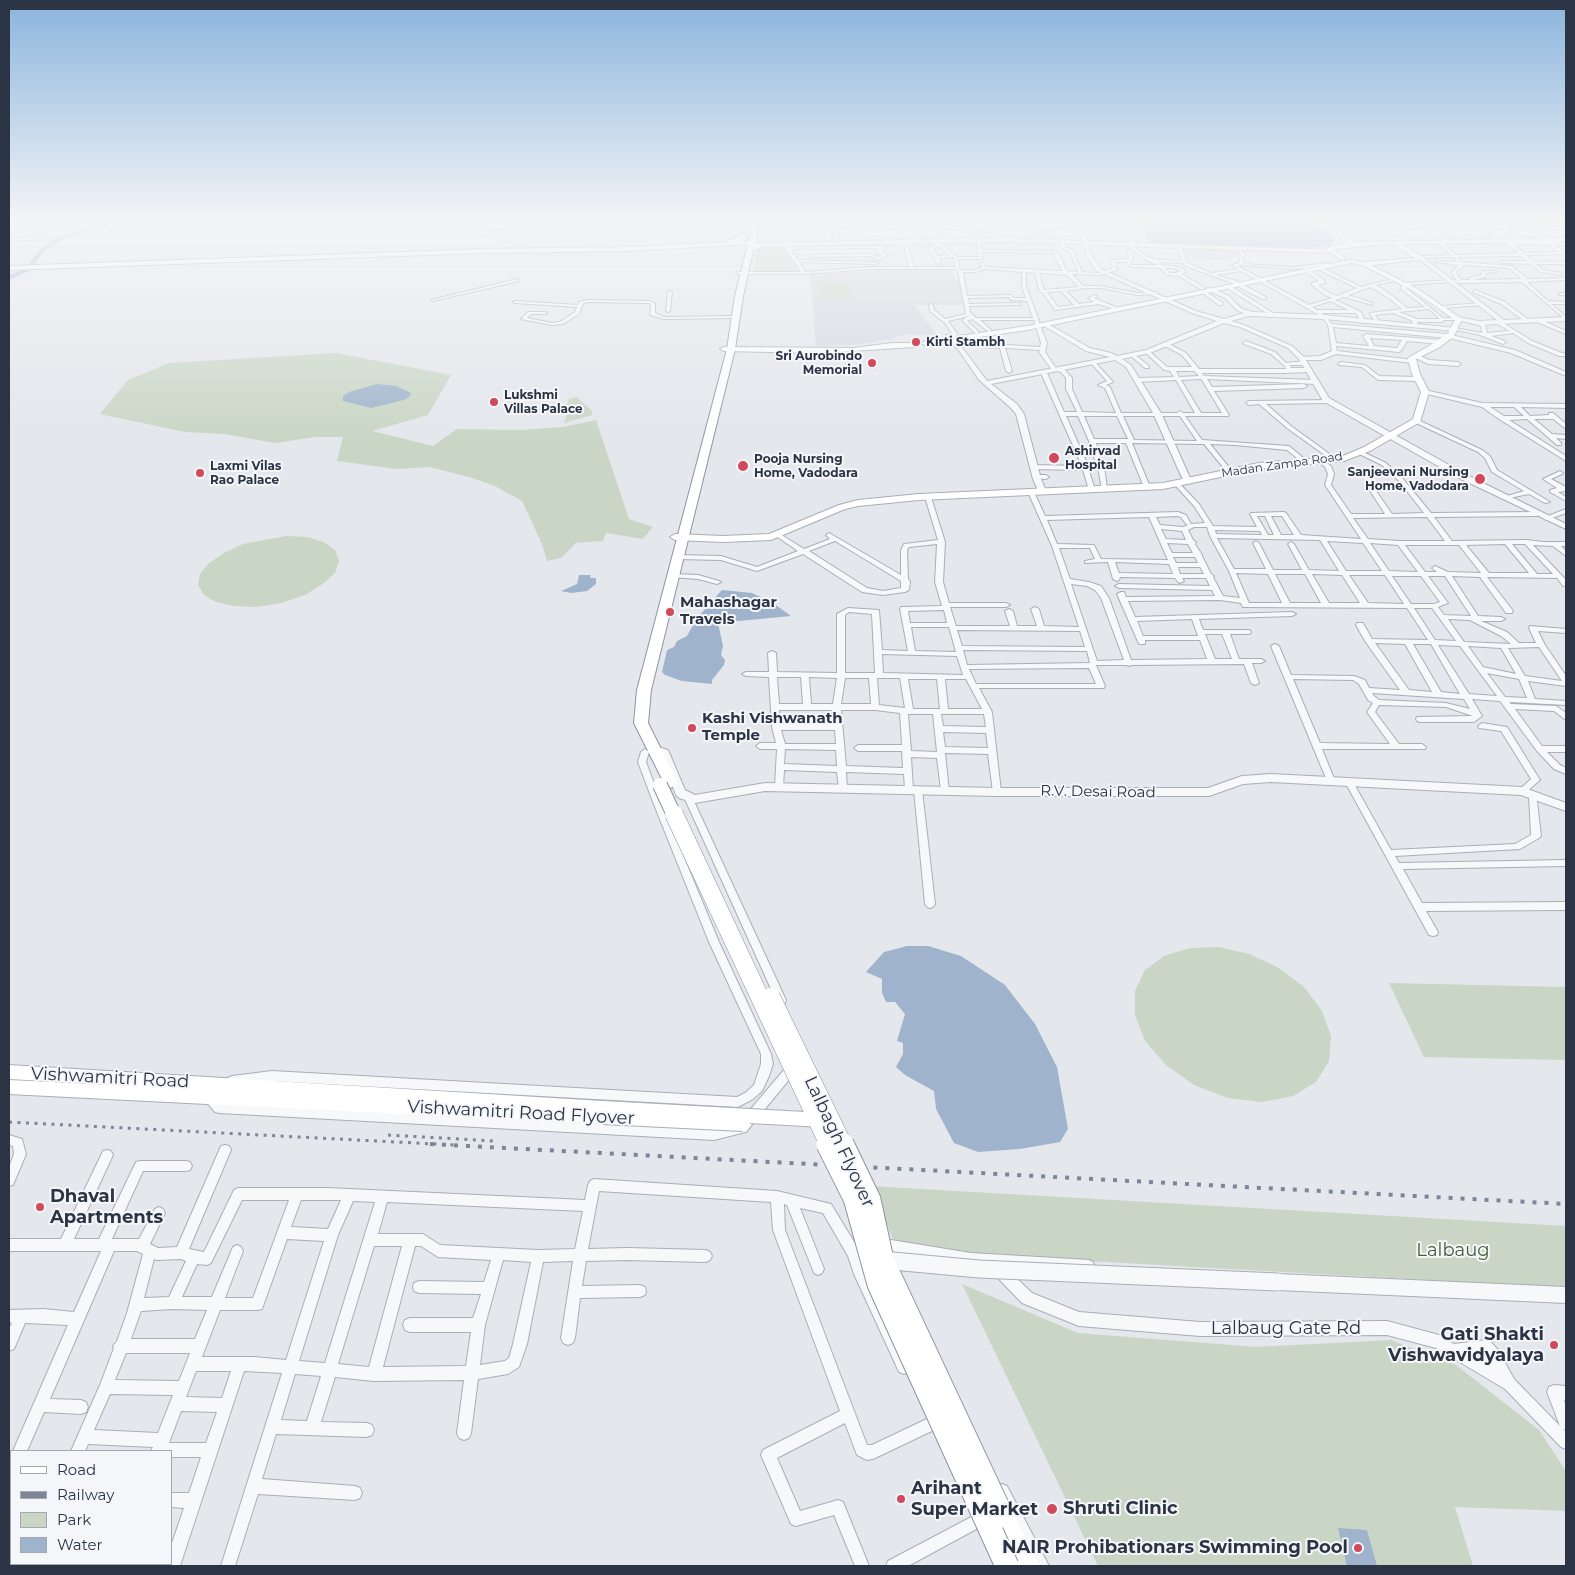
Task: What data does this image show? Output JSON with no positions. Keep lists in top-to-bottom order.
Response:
{
  "streets": {
    "highway": ["Lalbagh Flyover"],
    "main road": ["Madan Zampa Road", "Vishwamitri Road", "Vishwamitri Road Flyover"],
    "street": ["R.V. Desai Road", "Lalbaug Gate Rd"]
  },
  "crossings": [
    ["Vishwamitri Road", "Vishwamitri Road Flyover"],
    ["Vishwamitri Road Flyover", "Lalbagh Flyover"]
  ],
  "parks": ["Lalbaug"],
  "places": [
    "Kirti Stambh",
    "Sri Aurobindo Memorial",
    "Lukshmi Villas Palace",
    "Ashirvad Hospital",
    "Pooja Nursing Home, Vadodara",
    "Laxmi Vilas Rao Palace",
    "Sanjeevani Nursing Home, Vadodara",
    "Mahashagar Travels",
    "Kashi Vishwanath Temple",
    "Dhaval Apartments",
    "Gati Shakti Vishwavidyalaya",
    "Arihant Super Market",
    "Shruti Clinic",
    "NAIR Prohibationars Swimming Pool"
  ],
  "legend": [
    "Road",
    "Railway",
    "Park",
    "Water"
  ]
}
